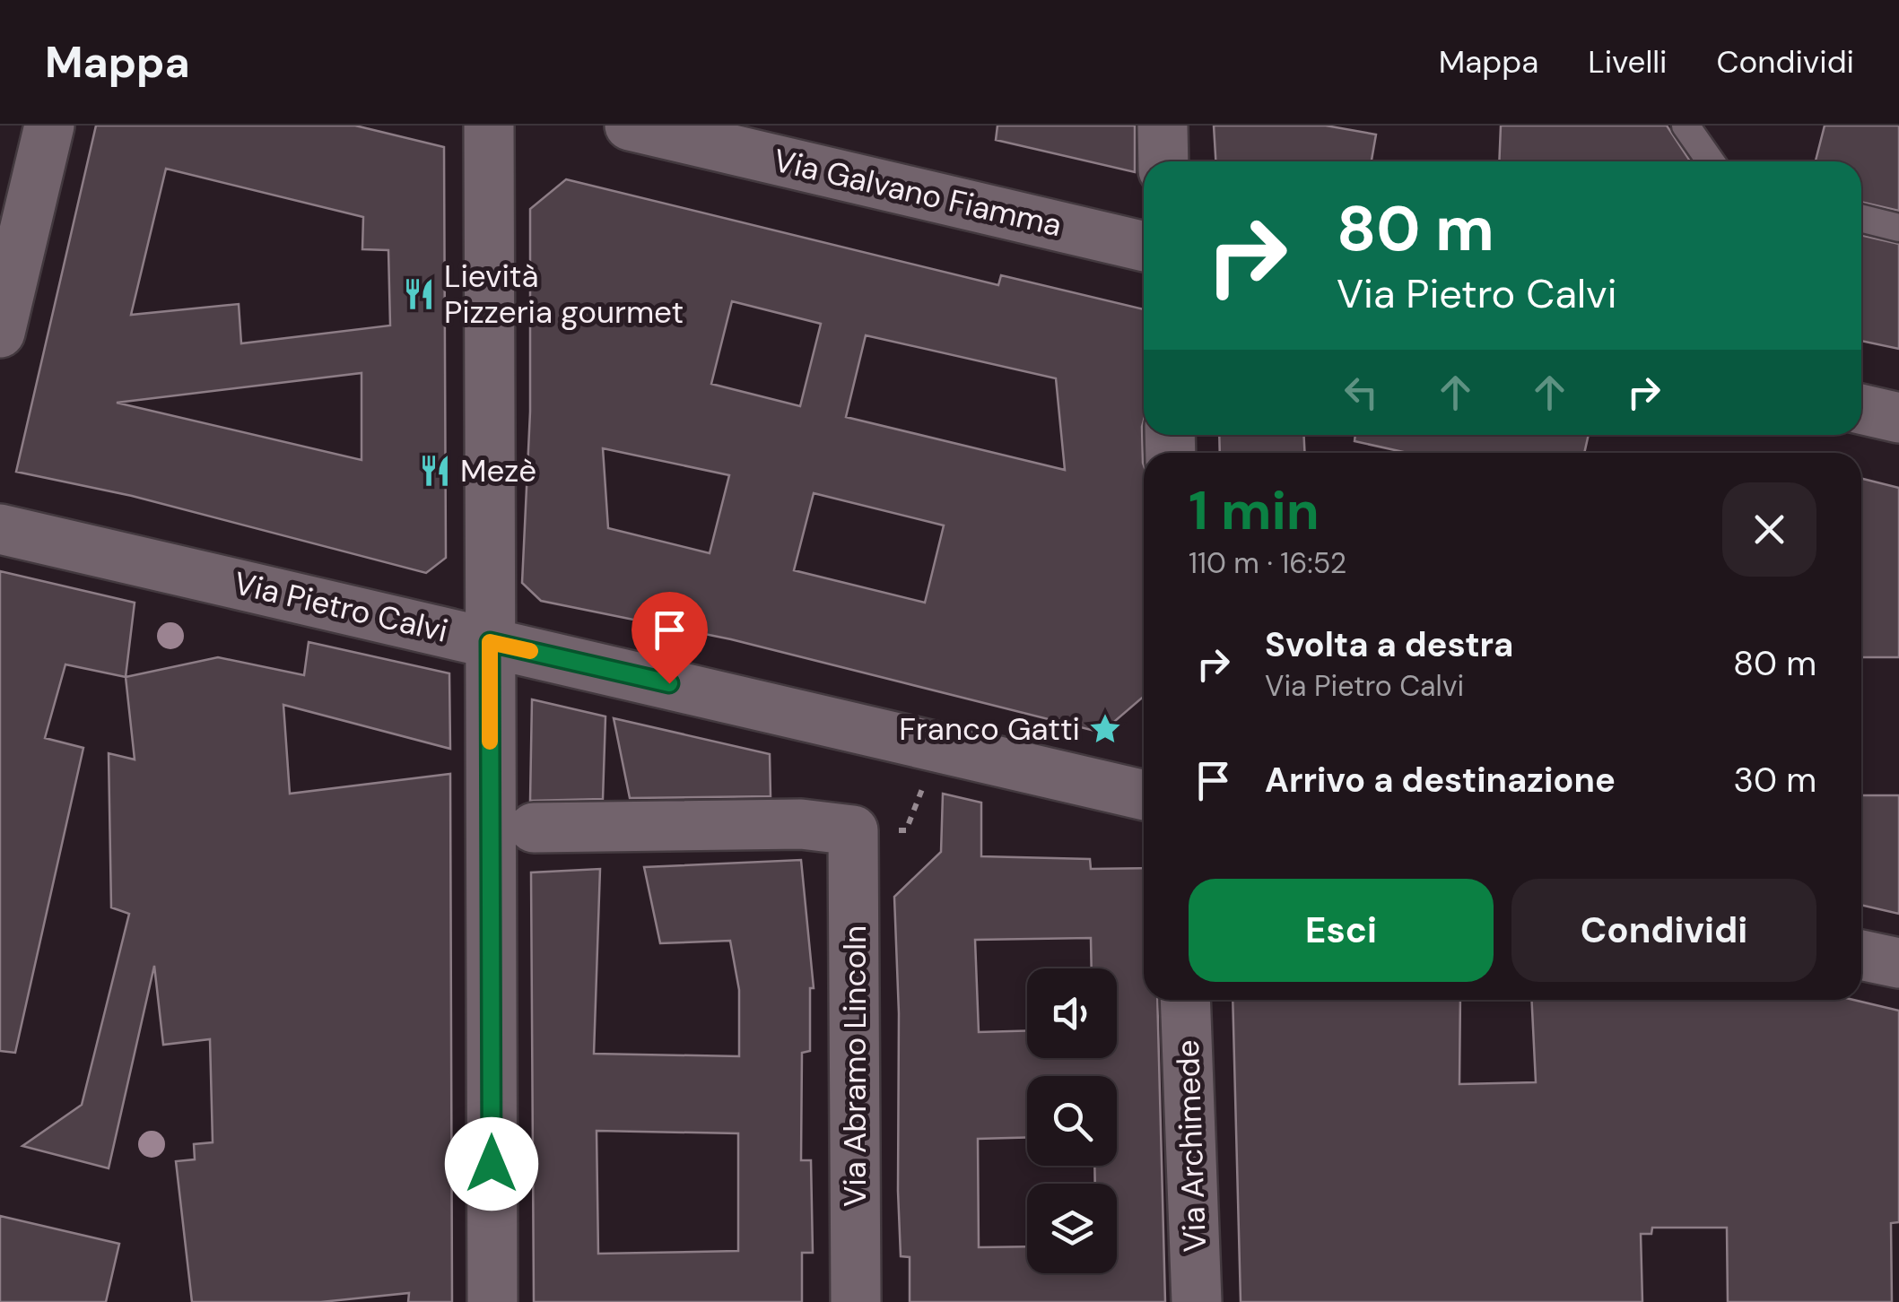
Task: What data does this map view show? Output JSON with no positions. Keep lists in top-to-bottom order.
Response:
{
  "streets": {
    "street": [
      "Via Galvano Fiamma",
      "Via Pietro Calvi",
      "Via Abramo Lincoln",
      "Via Archimede"
    ]
  },
  "places": {
    "restaurant": ["Lievità Pizzeria gourmet", "Mezè"],
    "place": ["Franco Gatti"]
  },
  "page": {
    "header": "Mappa",
    "nav": ["Mappa", "Livelli", "Condividi"],
    "turn": ["80 m", "Via Pietro Calvi"],
    "heading": ["1 min", "110 m · 16:52"],
    "list": [
      {
        "name": "Svolta a destra",
        "note": "Via Pietro Calvi",
        "value": "80 m"
      },
      {
        "name": "Arrivo a destinazione",
        "value": "30 m"
      }
    ],
    "buttons": ["Esci", "Condividi"]
  }
}
